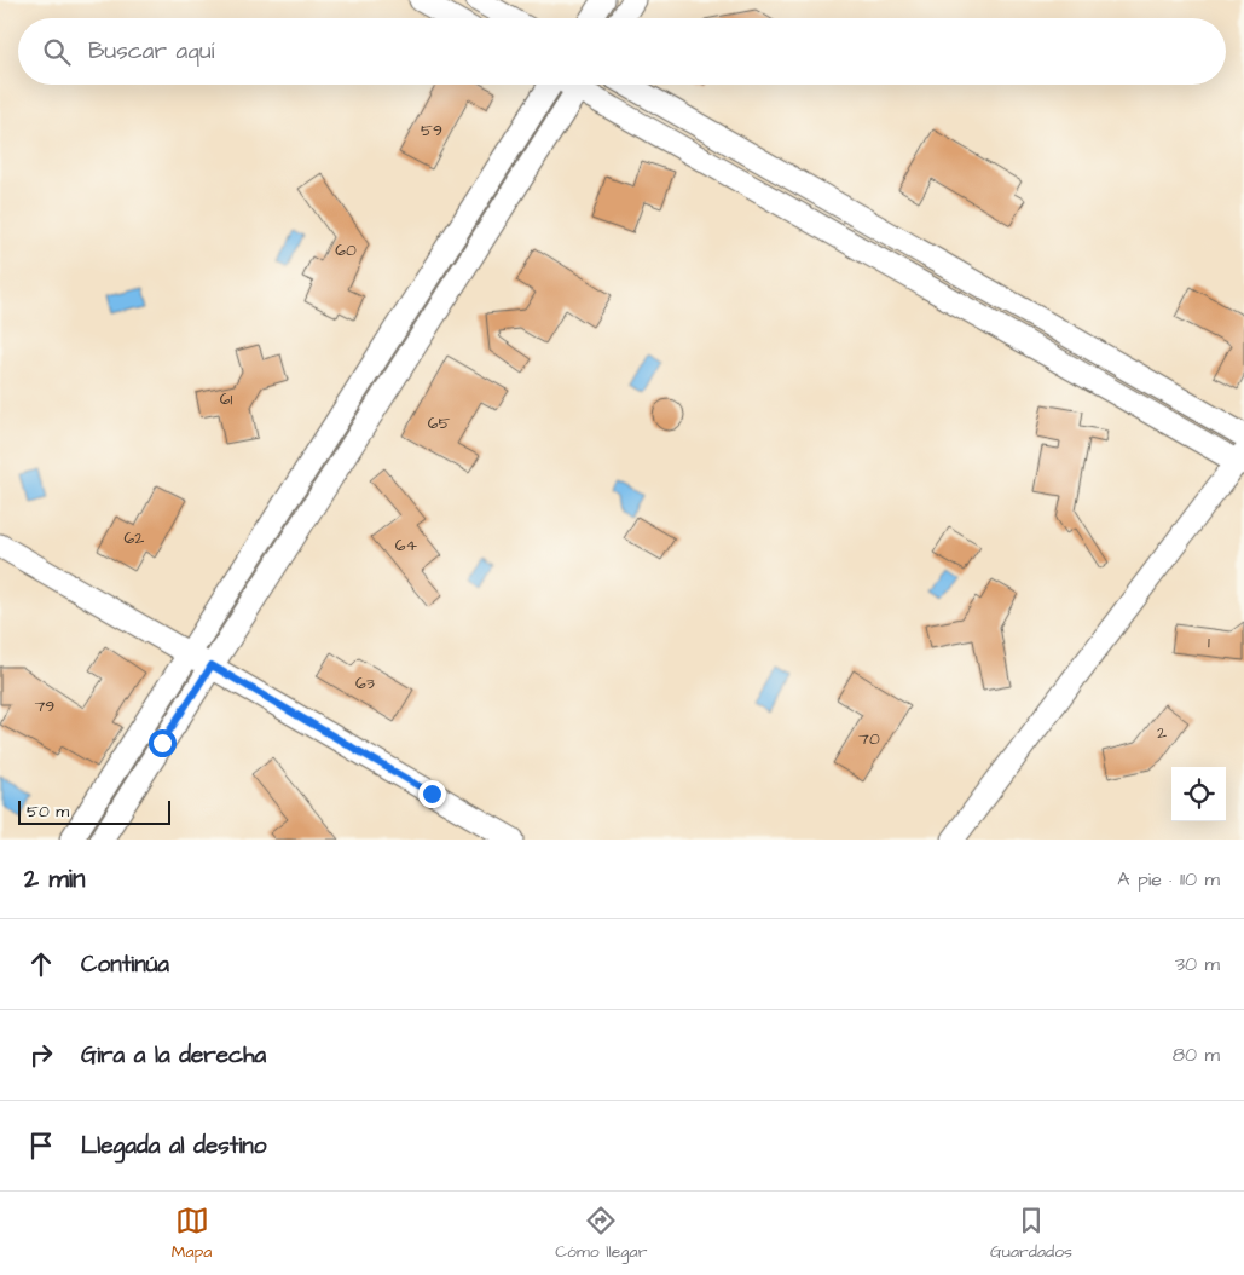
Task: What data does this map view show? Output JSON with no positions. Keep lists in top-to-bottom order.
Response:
{
  "house_numbers": [
    "59",
    "60",
    "61",
    "65",
    "62",
    "64",
    "1",
    "63",
    "79",
    "2",
    "70"
  ],
  "scale_bar": "50 m",
  "page": {
    "search": "Buscar aquí",
    "scale": "50 m",
    "heading": ["2 min", "A pie · 110 m"],
    "list": [
      ["Continúa", "30 m"],
      ["Gira a la derecha", "80 m"],
      "Llegada al destino"
    ],
    "nav": ["Mapa", "Cómo llegar", "Guardados"]
  }
}
